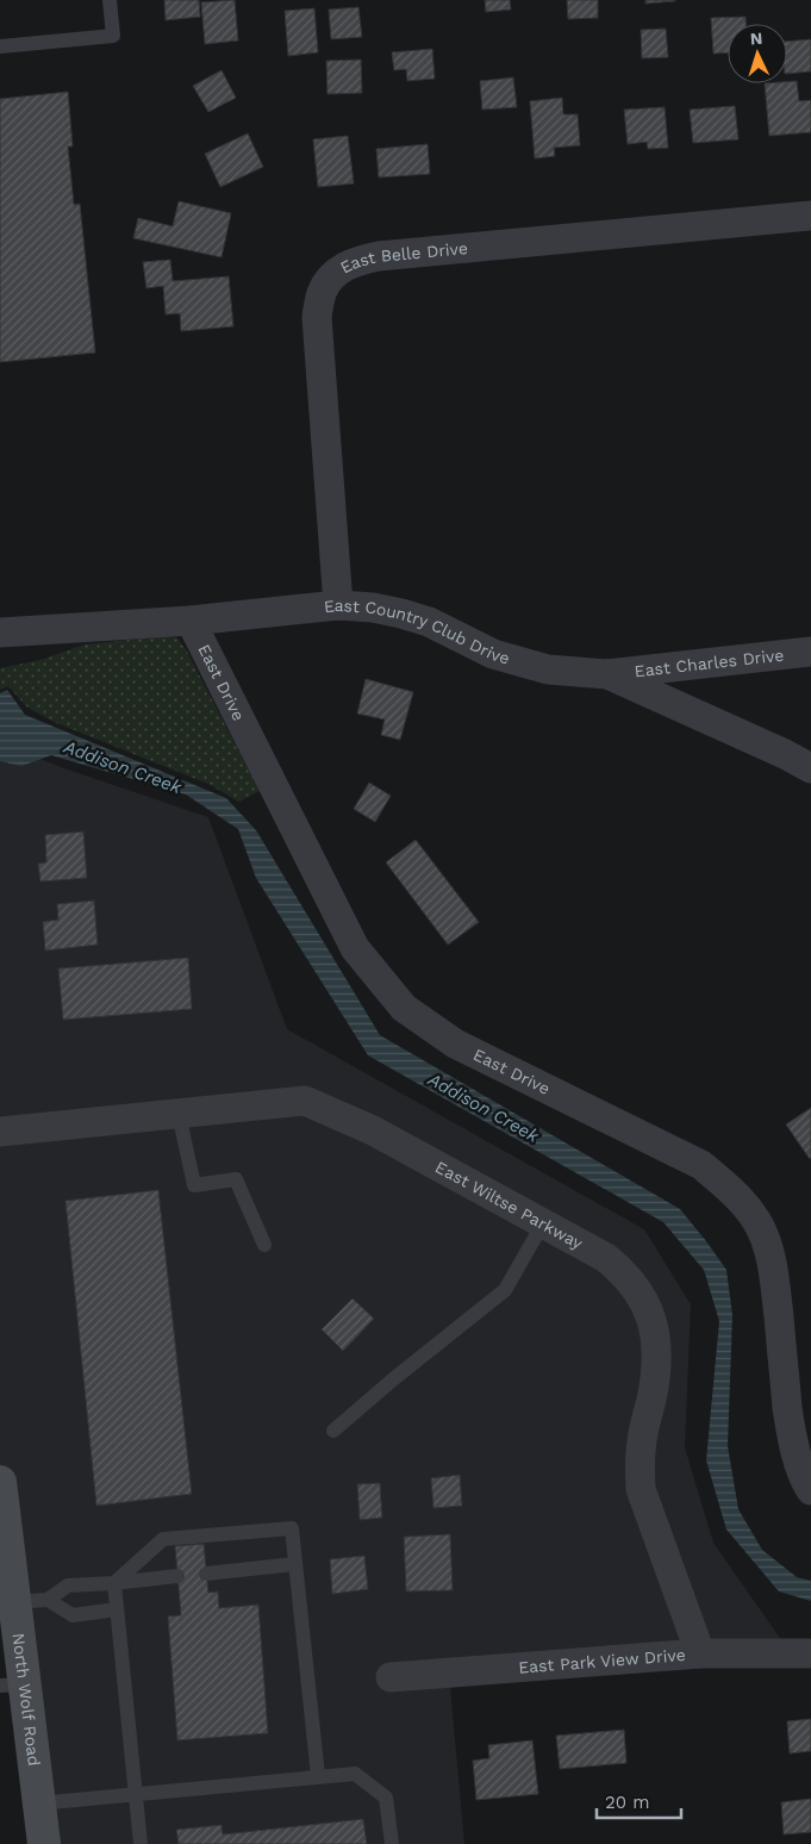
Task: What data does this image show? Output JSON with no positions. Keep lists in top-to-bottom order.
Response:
{
  "streets": {
    "main road": ["North Wolf Road"],
    "street": [
      "East Belle Drive",
      "East Country Club Drive",
      "East Charles Drive",
      "East Drive",
      "East Wiltse Parkway",
      "East Park View Drive"
    ]
  },
  "crossings": [
    ["East Belle Drive", "East Country Club Drive"],
    ["East Country Club Drive", "East Charles Drive"],
    ["East Country Club Drive", "East Drive"],
    ["East Wiltse Parkway", "East Park View Drive"]
  ],
  "water": ["Addison Creek"],
  "scale_bar": "20 m",
  "north": "top"
}
